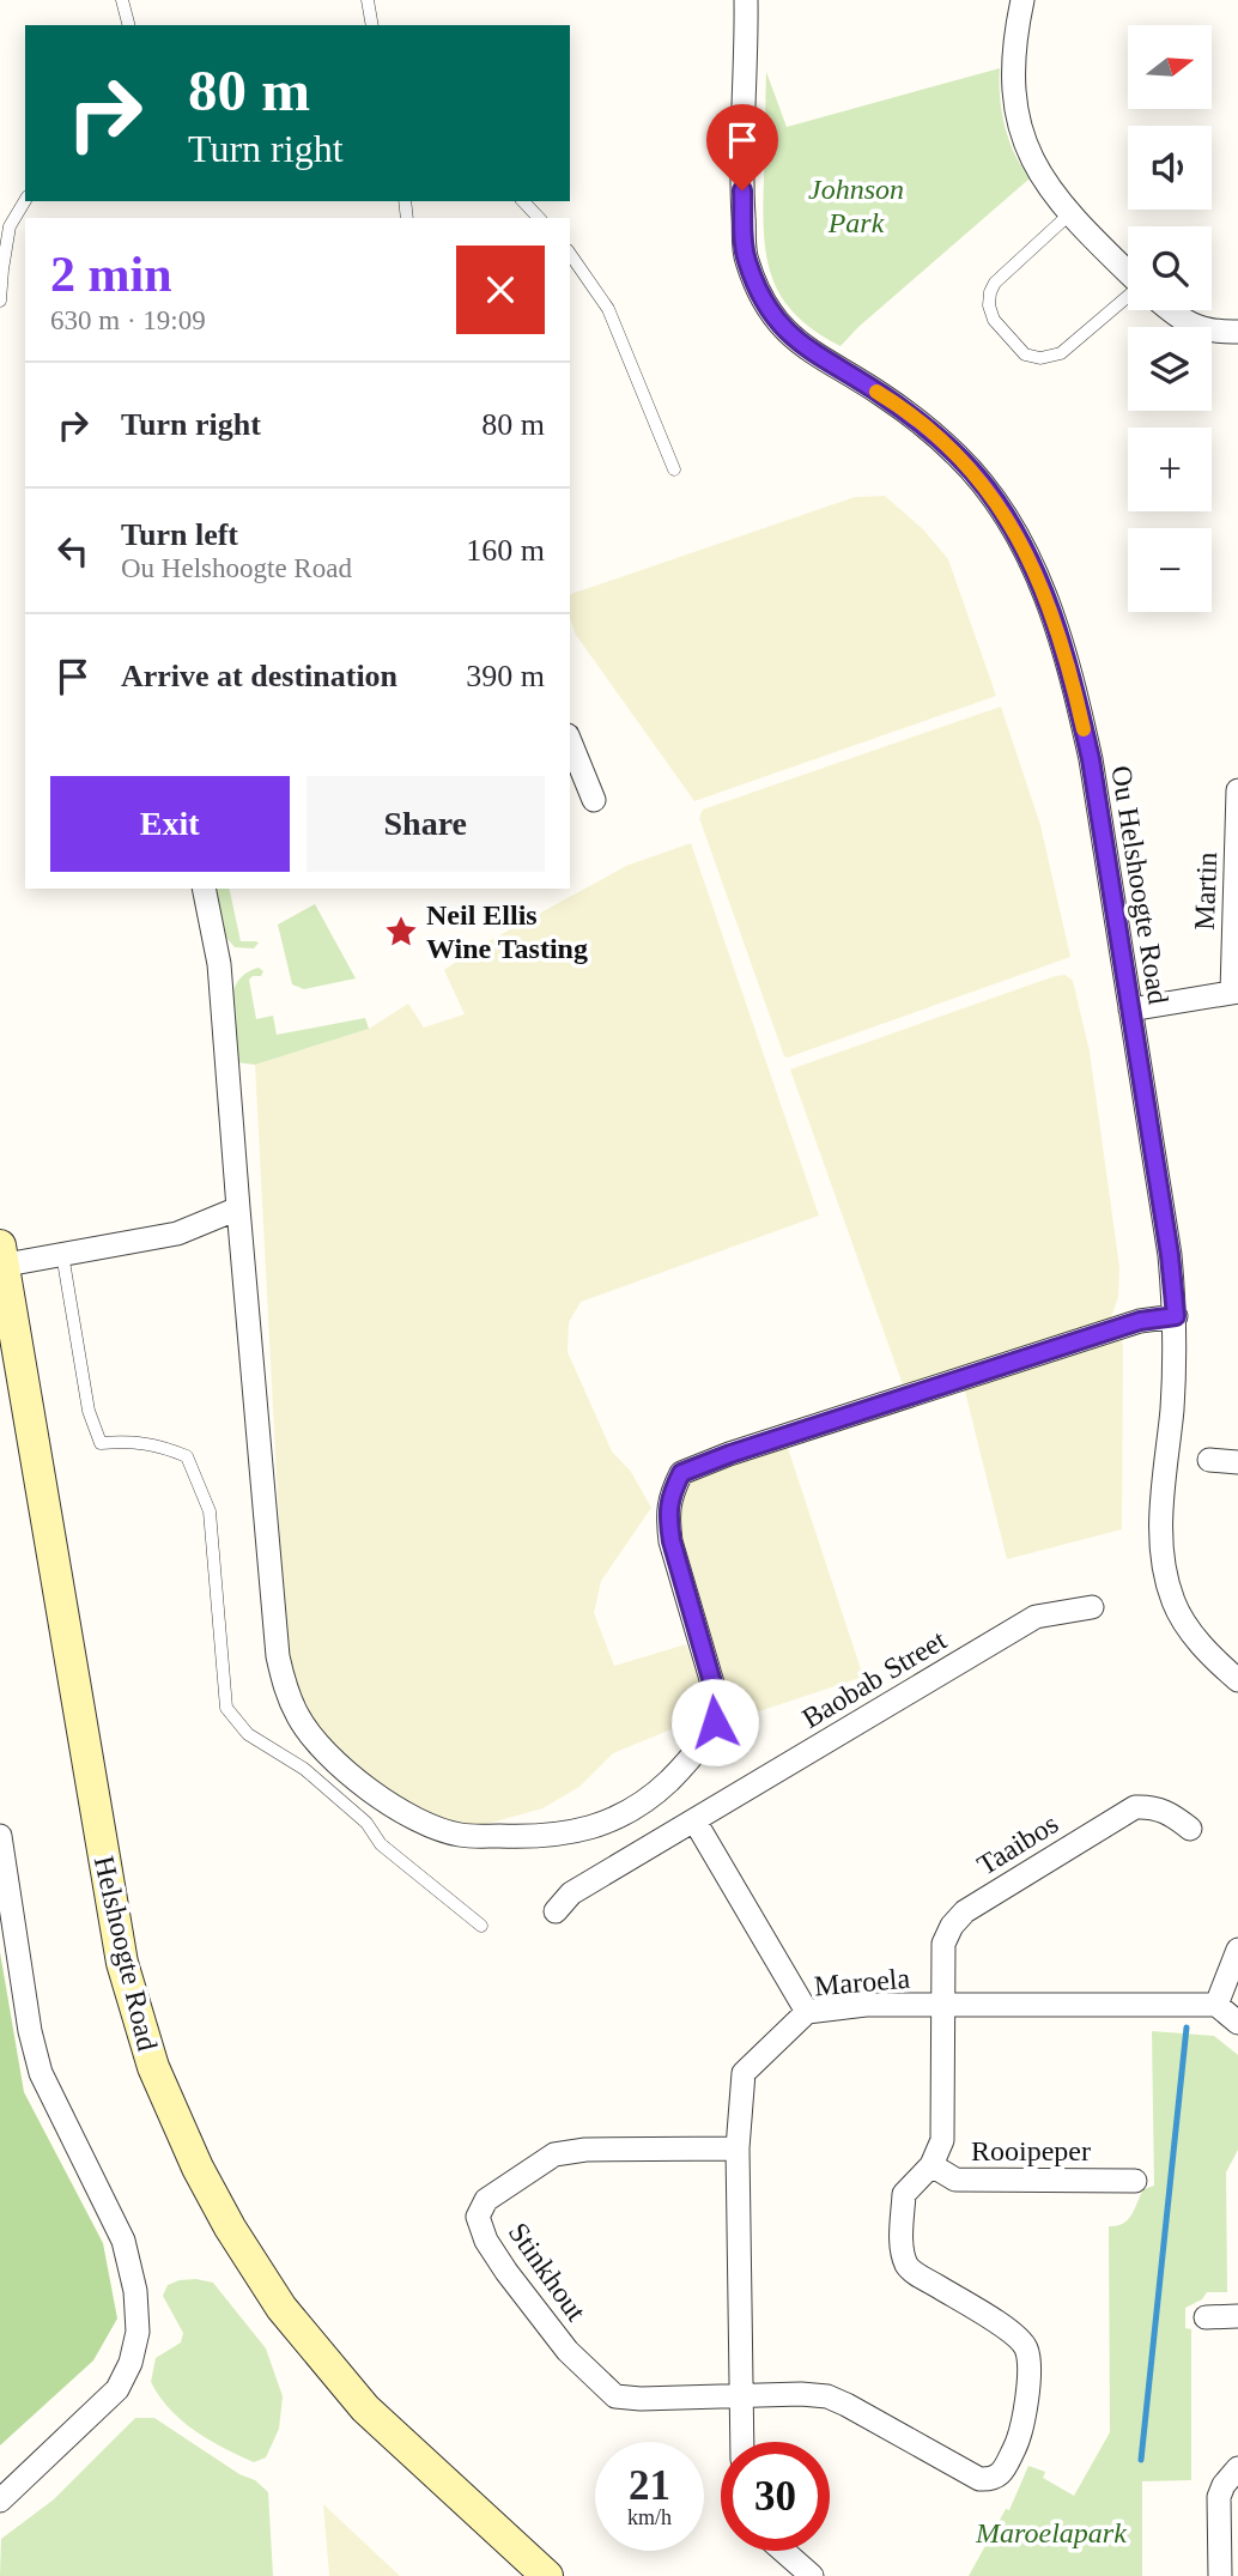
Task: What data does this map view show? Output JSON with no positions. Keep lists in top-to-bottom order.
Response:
{
  "streets": {
    "main road": ["Helshoogte Road"],
    "street": [
      "Ou Helshoogte Road",
      "Martin",
      "Baobab Street",
      "Taaibos",
      "Maroela",
      "Rooipeper",
      "Stinkhout"
    ]
  },
  "crossings": [
    ["Taaibos", "Maroela"],
    ["Taaibos", "Rooipeper"],
    ["Maroela", "Stinkhout"]
  ],
  "parks": ["Johnson Park", "Maroelapark"],
  "places": {
    "place": ["Neil Ellis Wine Tasting"]
  },
  "north": "right",
  "page": {
    "map_buttons": ["+", "−"],
    "turn": ["80 m", "Turn right"],
    "heading": ["2 min", "630 m · 19:09"],
    "list": [
      {
        "name": "Turn right",
        "value": "80 m"
      },
      {
        "name": "Turn left",
        "note": "Ou Helshoogte Road",
        "value": "160 m"
      },
      {
        "name": "Arrive at destination",
        "value": "390 m"
      }
    ],
    "buttons": ["Exit", "Share"],
    "speed": "21 km/h",
    "limit": "30"
  }
}
